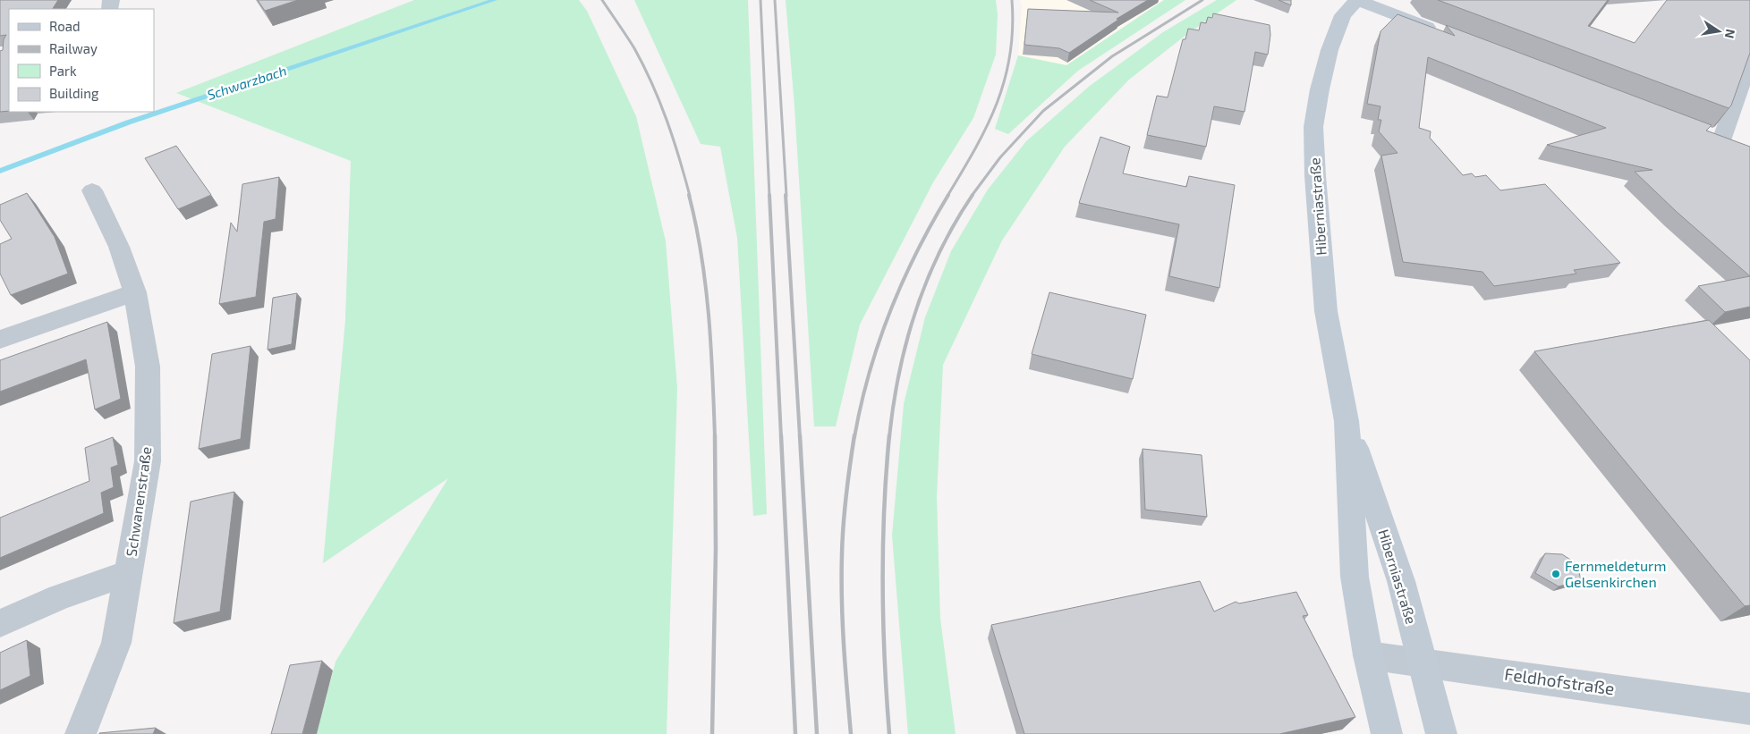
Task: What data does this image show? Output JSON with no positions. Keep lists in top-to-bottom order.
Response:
{
  "streets": {
    "main road": ["Hiberniastraße"],
    "street": ["Schwanenstraße", "Feldhofstraße"]
  },
  "crossings": [
    ["Hiberniastraße", "Feldhofstraße"]
  ],
  "water": ["Schwarzbach"],
  "places": ["Fernmeldeturm Gelsenkirchen"],
  "legend": [
    "Road",
    "Railway",
    "Park",
    "Building"
  ],
  "north": "right"
}
